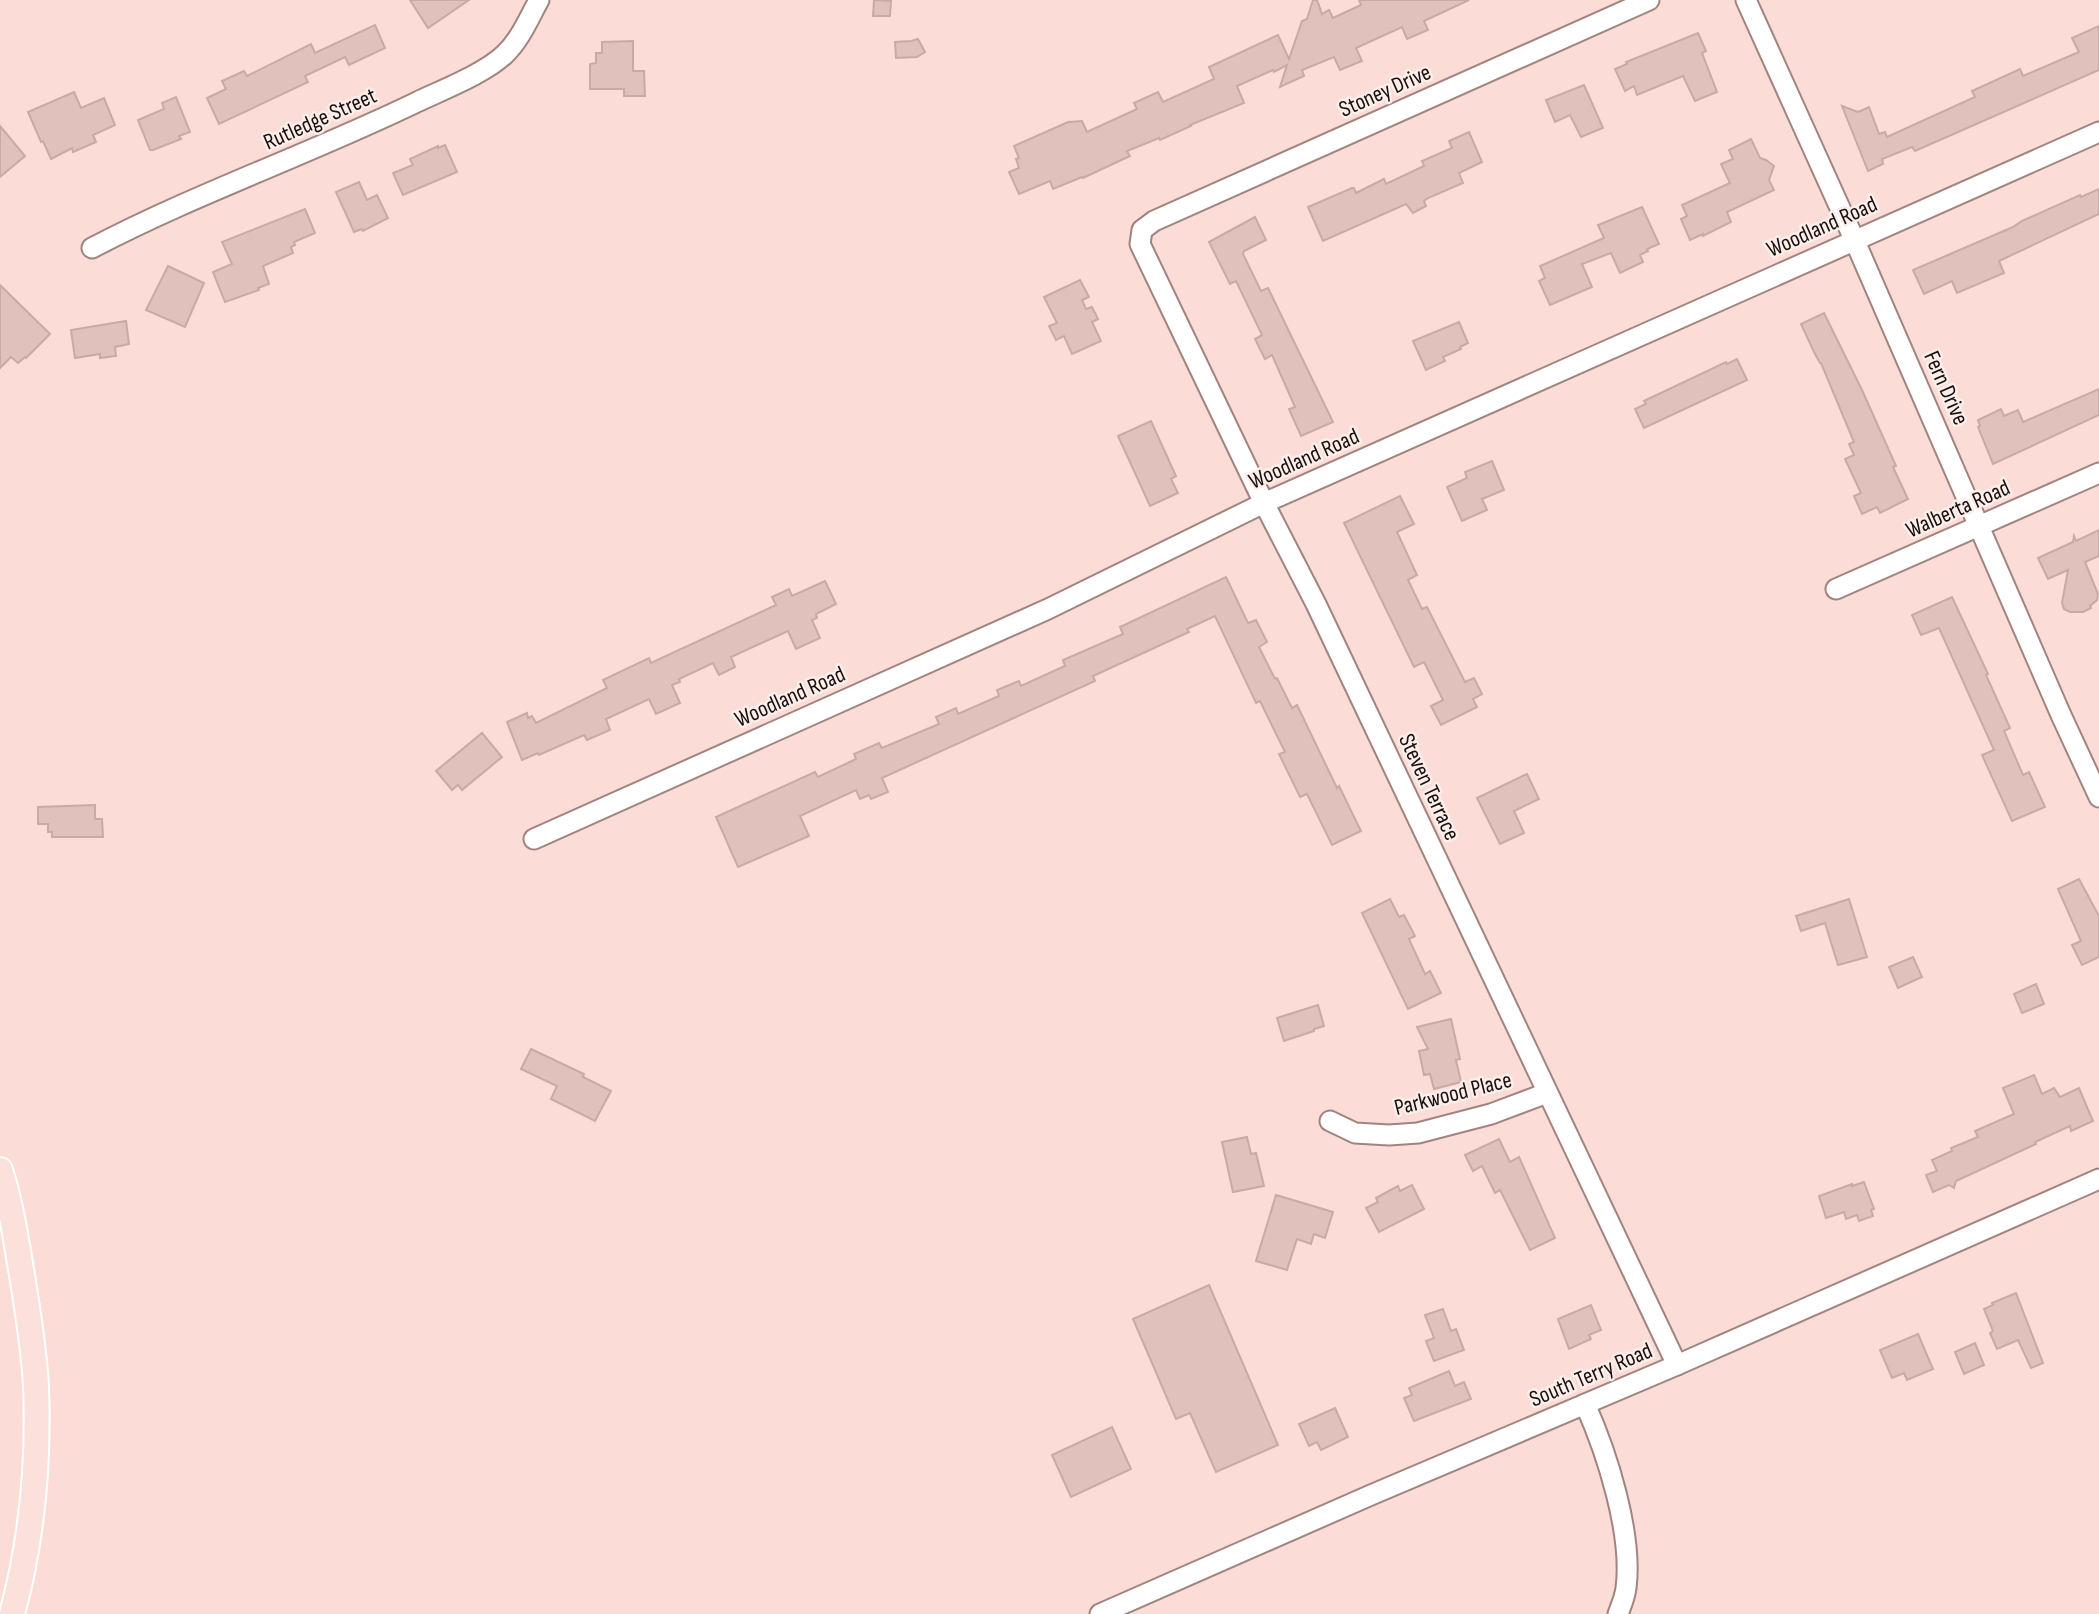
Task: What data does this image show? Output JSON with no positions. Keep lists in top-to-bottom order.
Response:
{
  "streets": {
    "street": [
      "Stoney Drive",
      "Rutledge Street",
      "Woodland Road",
      "Fern Drive",
      "Walberta Road",
      "Steven Terrace",
      "Parkwood Place",
      "South Terry Road"
    ]
  },
  "crossings": [
    ["Stoney Drive", "Steven Terrace"],
    ["Woodland Road", "Fern Drive"],
    ["Woodland Road", "Steven Terrace"],
    ["Fern Drive", "Walberta Road"],
    ["Steven Terrace", "Parkwood Place"],
    ["Steven Terrace", "South Terry Road"]
  ]
}
